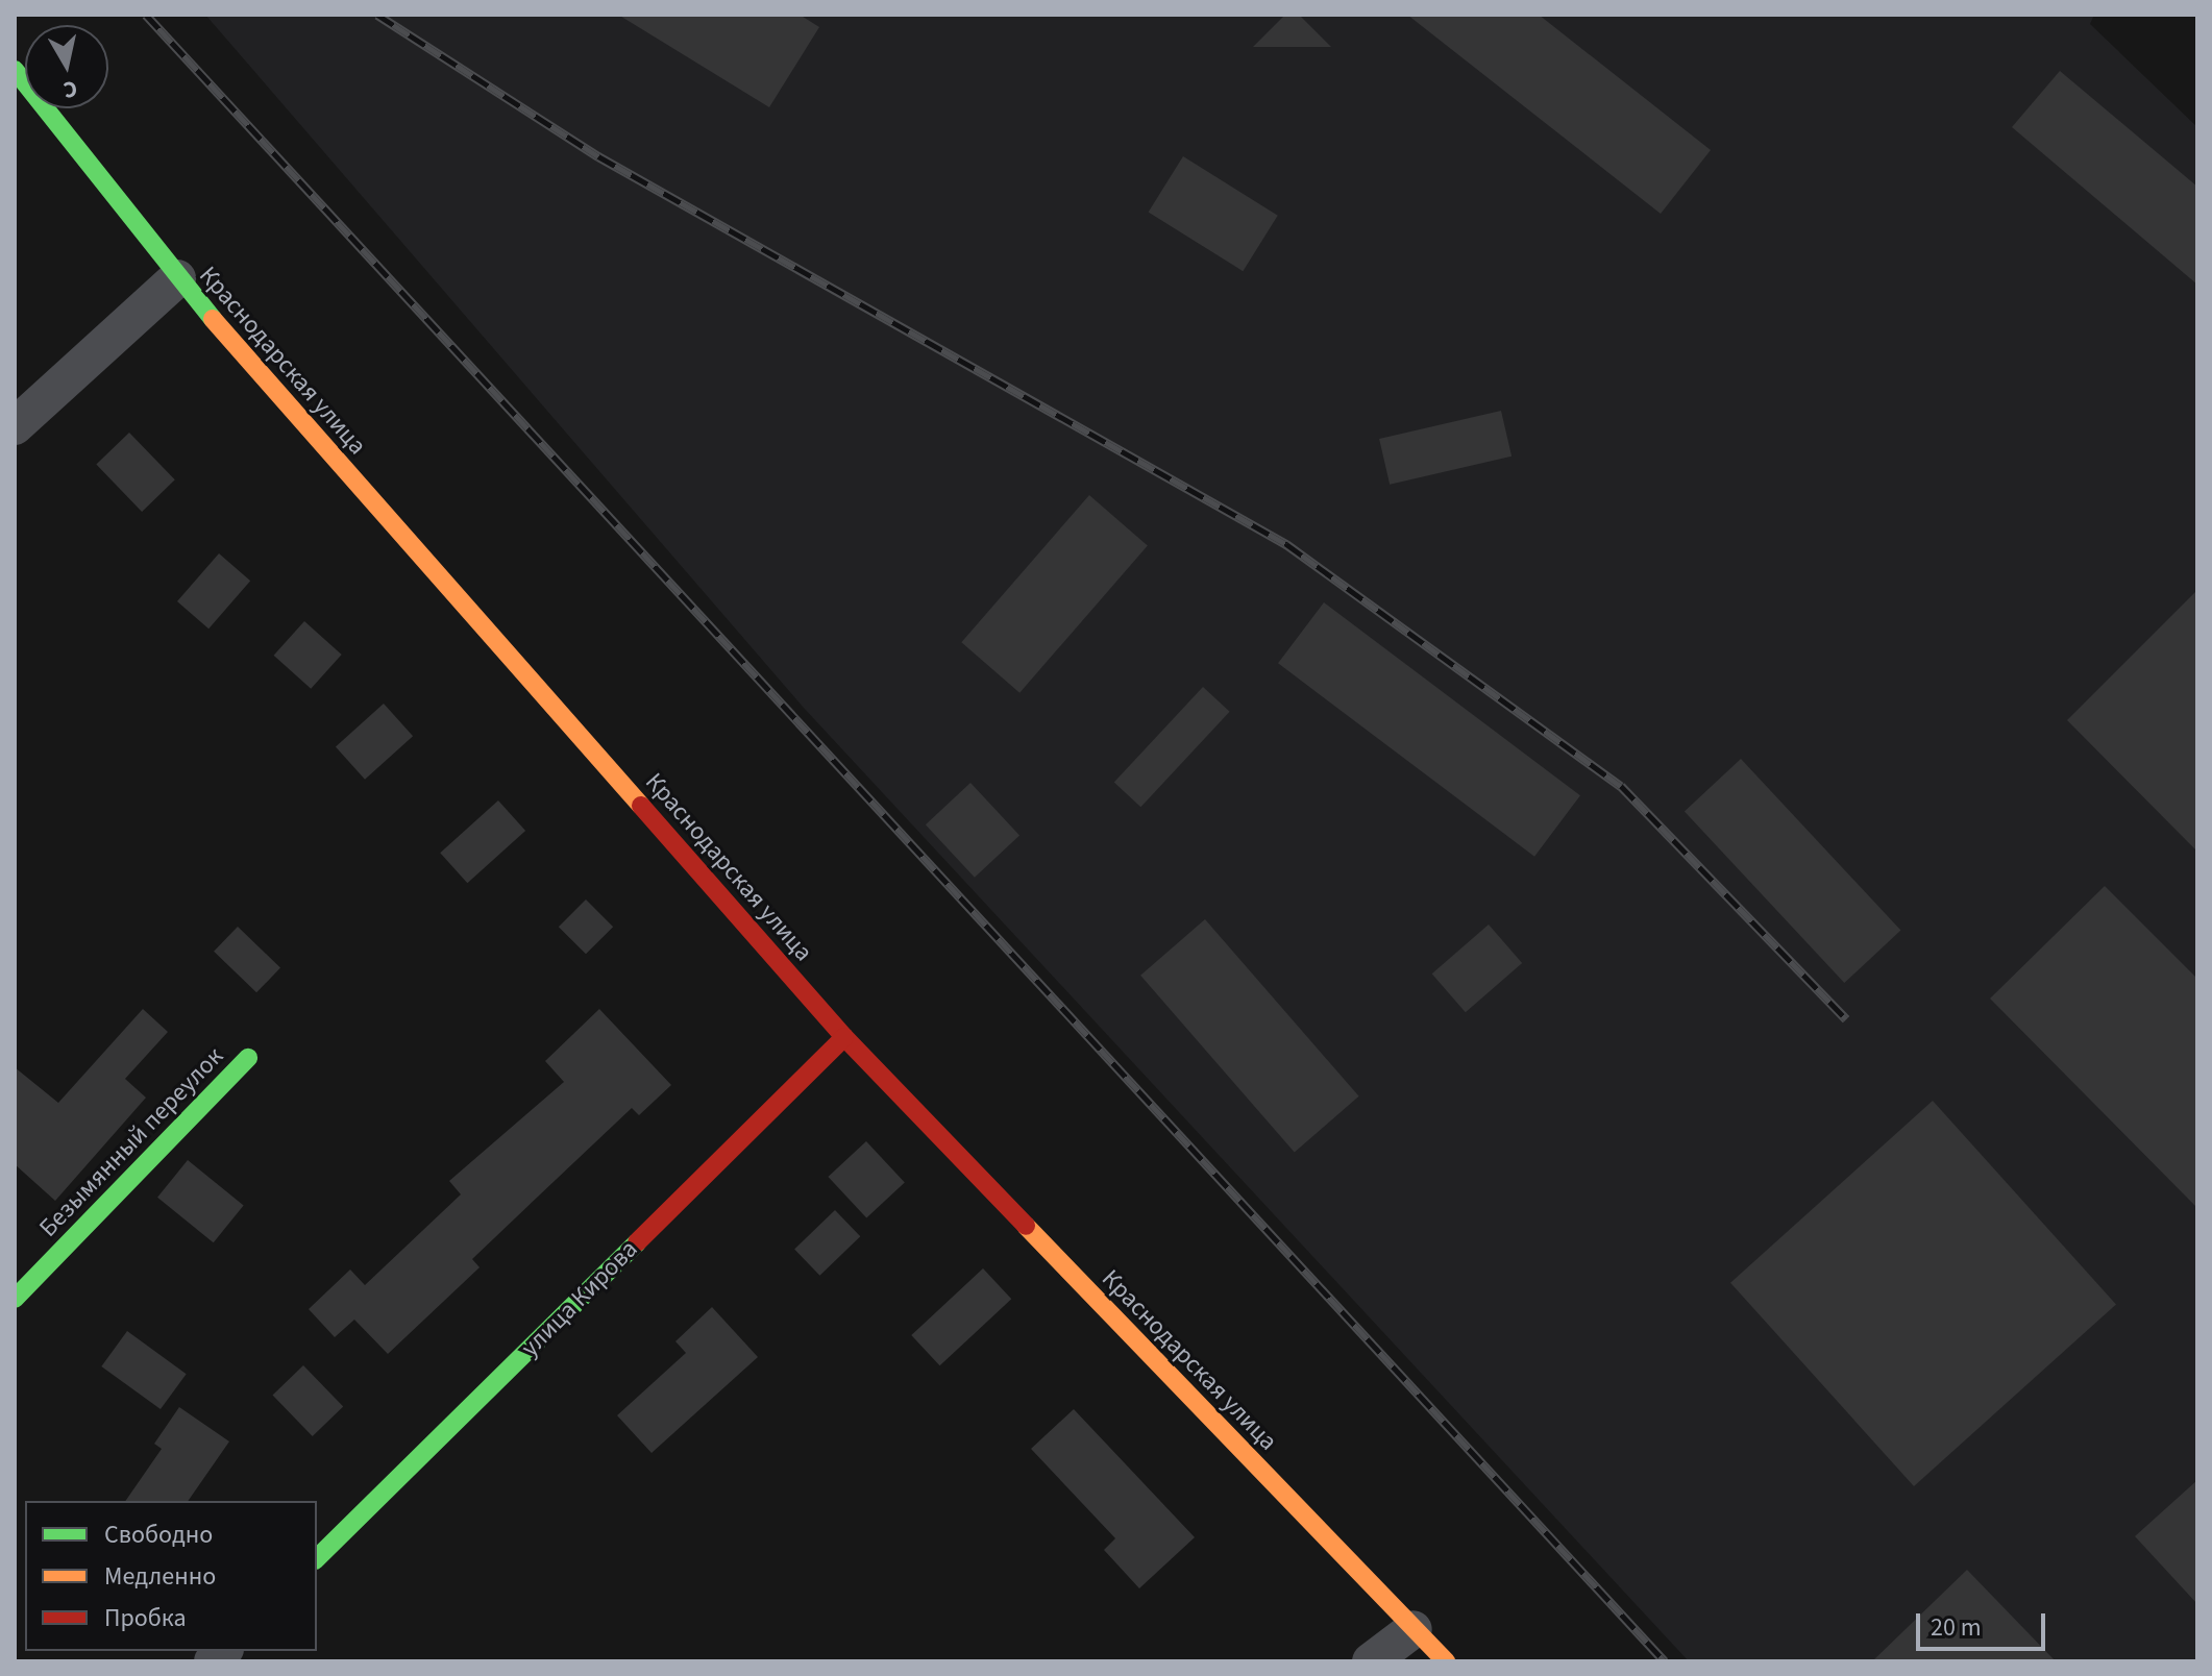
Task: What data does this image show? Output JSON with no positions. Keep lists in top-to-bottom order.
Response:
{
  "streets": {
    "street": ["Краснодарская улица", "Безымянный переулок", "улица Кирова"]
  },
  "crossings": [
    ["Краснодарская улица", "улица Кирова"]
  ],
  "legend": ["Свободно", "Медленно", "Пробка"],
  "scale_bar": "20 m",
  "north": "bottom"
}
